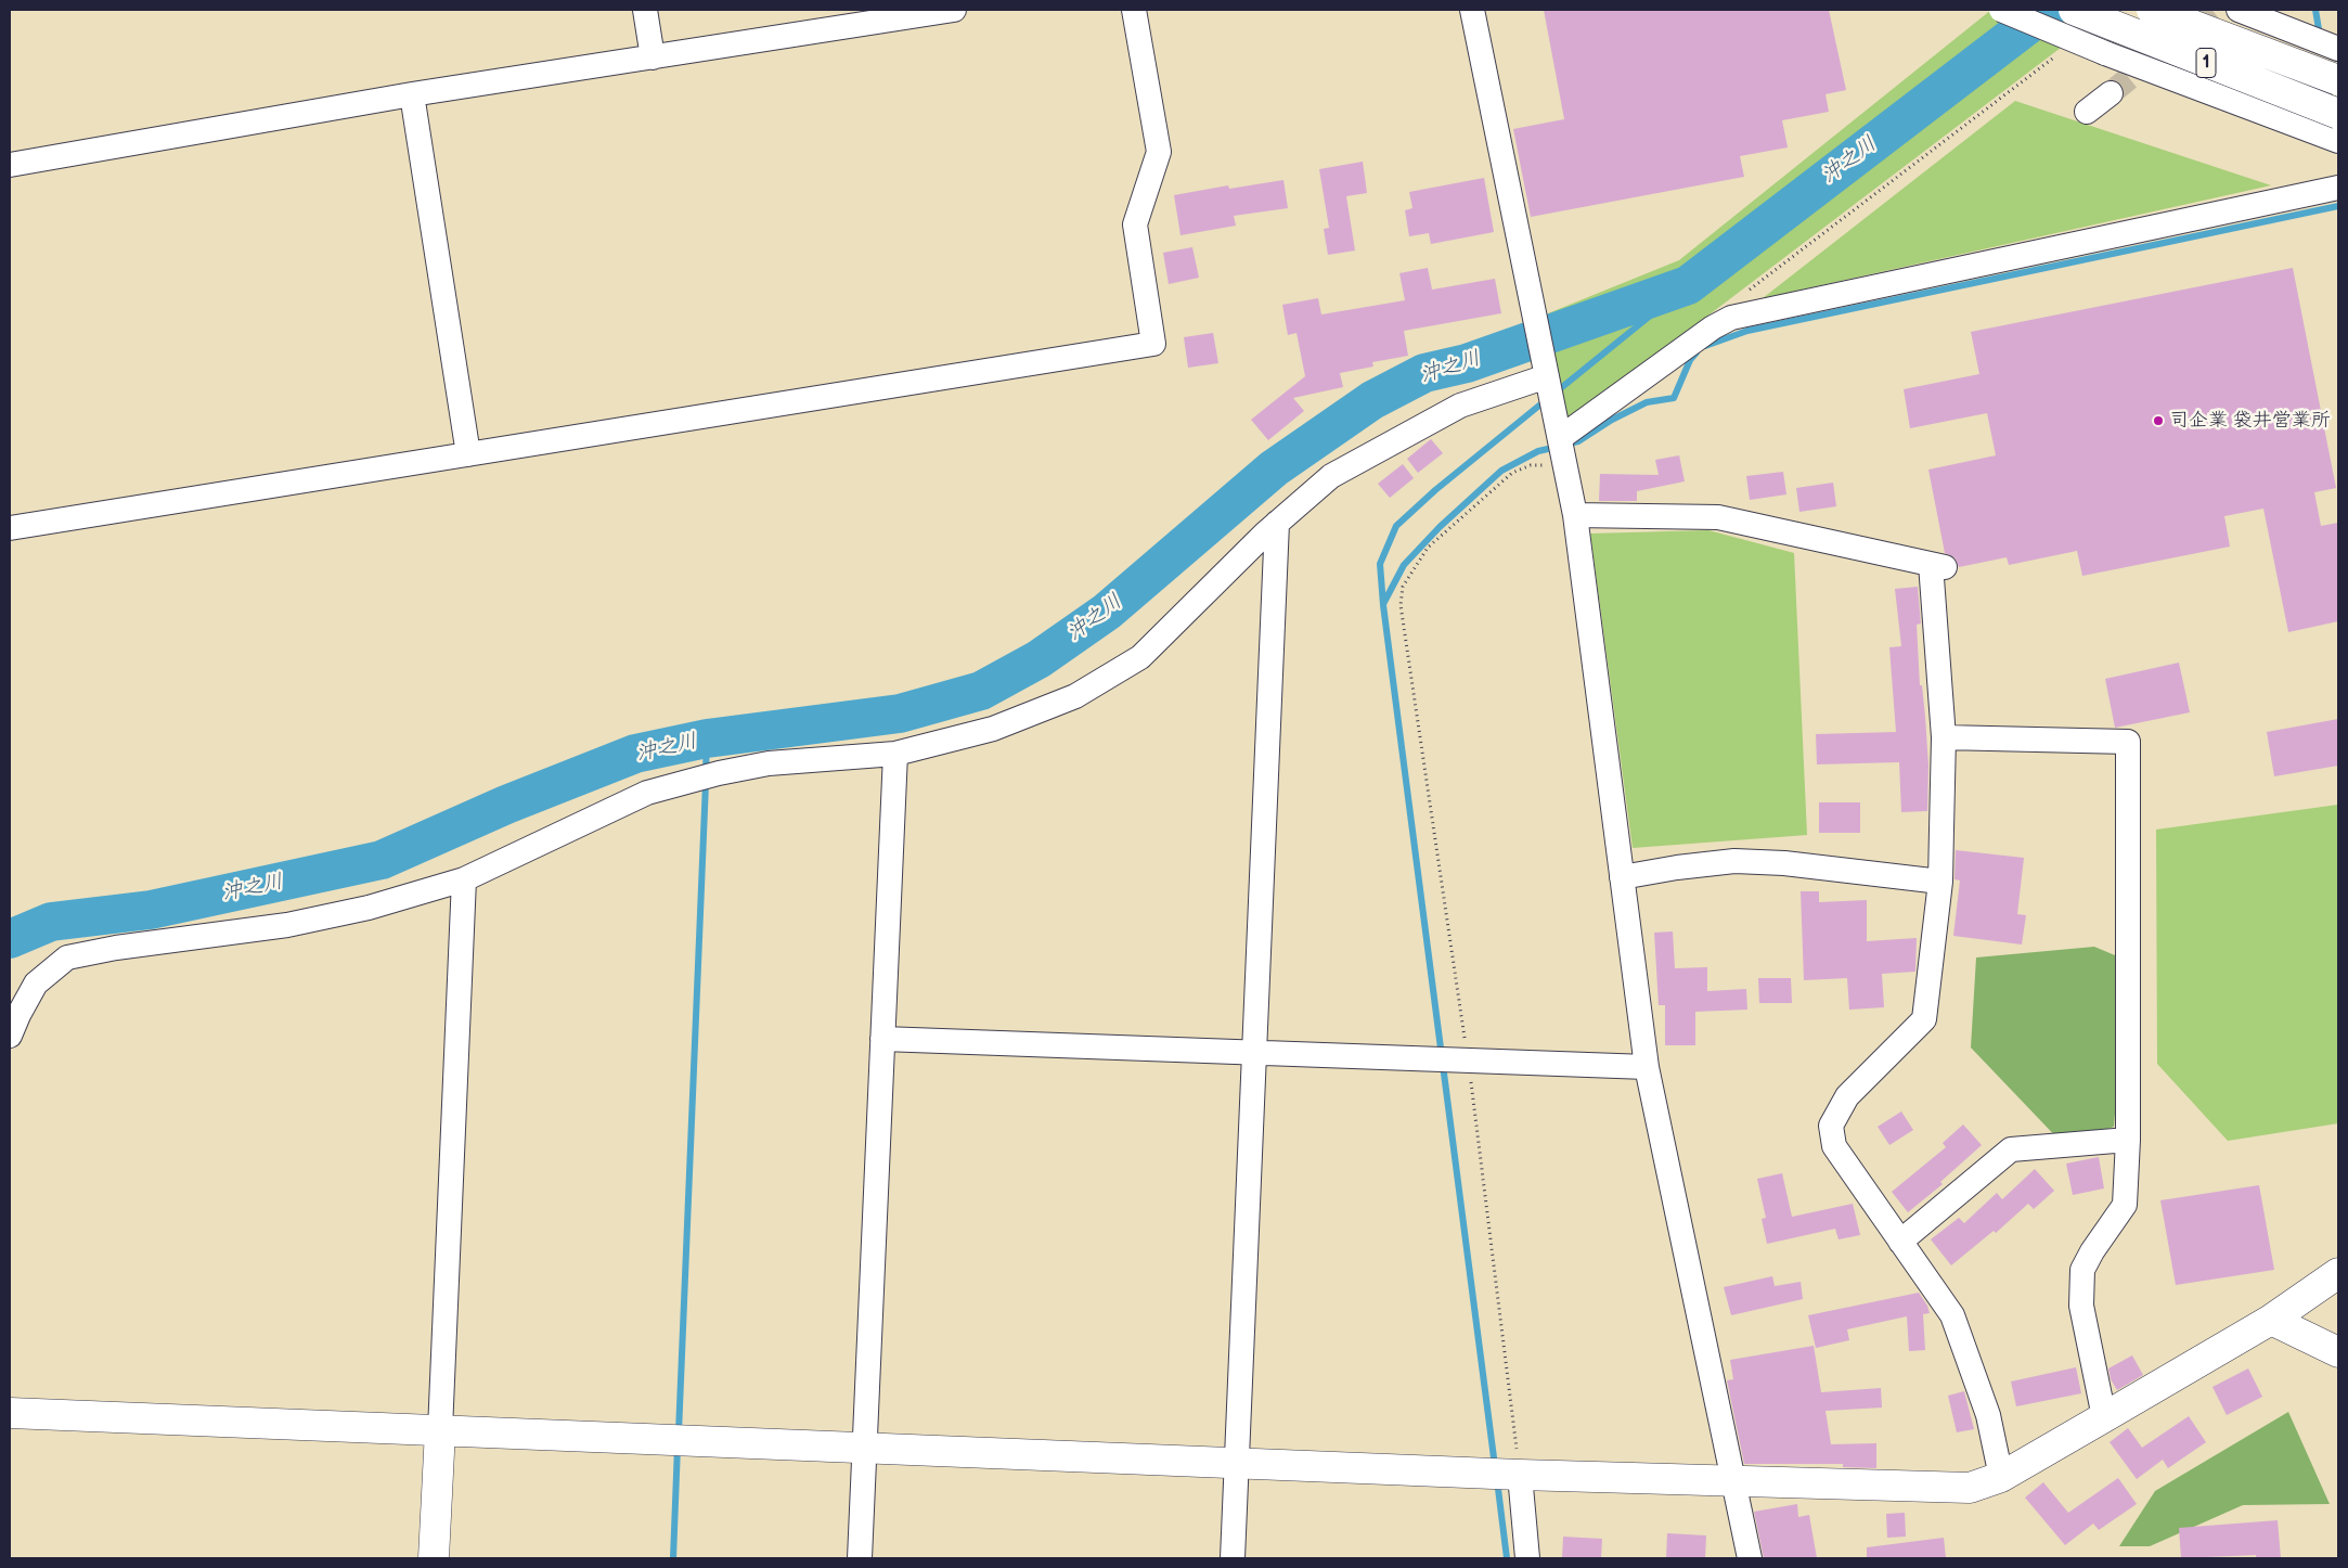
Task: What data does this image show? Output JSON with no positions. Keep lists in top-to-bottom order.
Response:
{
  "streets": {
    "main road": ["1"]
  },
  "water": ["沖之川"],
  "places": ["司企業 袋井営業所"]
}
